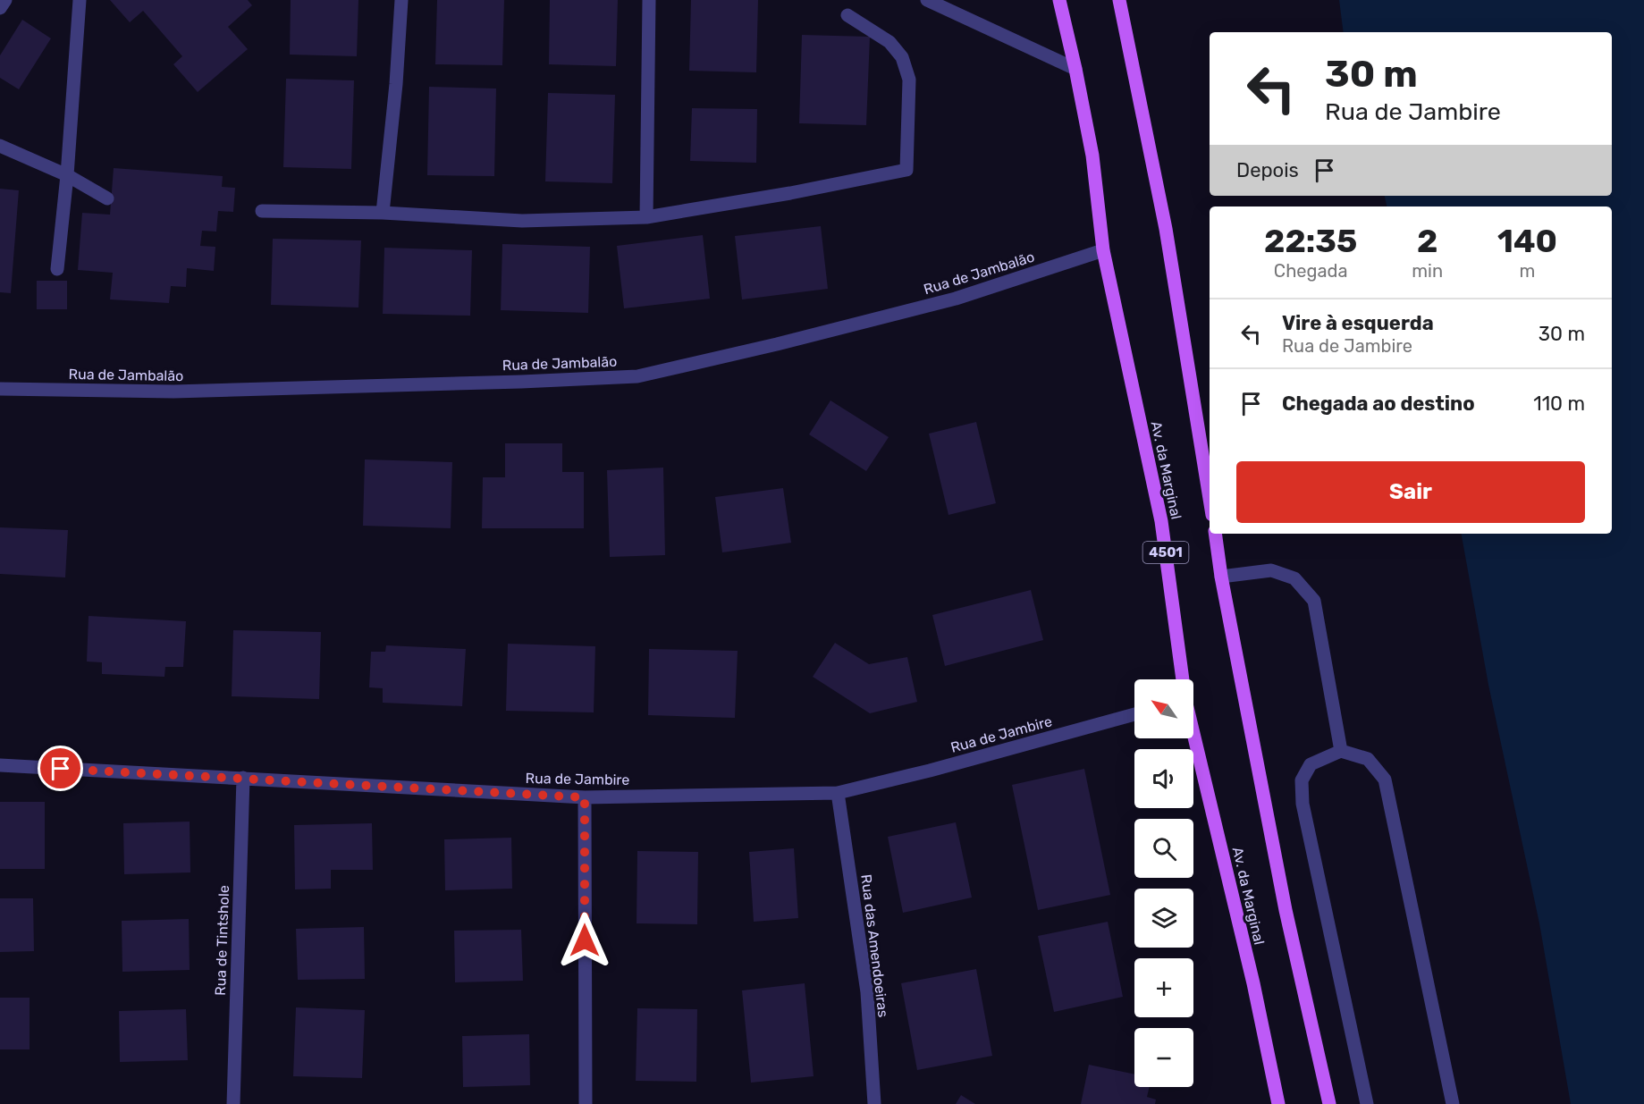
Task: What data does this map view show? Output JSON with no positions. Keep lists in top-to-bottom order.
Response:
{
  "streets": {
    "main road": ["Av. da Marginal", "4501"],
    "street": [
      "Rua de Jambalão",
      "Rua de Jambire",
      "Rua de Tintshole",
      "Rua das Amendoeiras"
    ]
  },
  "crossings": [
    ["Rua de Jambalão", "Av. da Marginal"],
    ["Rua de Jambire", "Rua de Tintshole"],
    ["Rua de Jambire", "Rua das Amendoeiras"]
  ],
  "north": "top left",
  "page": {
    "turn": ["30 m", "Rua de Jambire"],
    "then": "Depois",
    "eta": [
      "22:35",
      "Chegada",
      "2",
      "min",
      "140",
      "m"
    ],
    "list": [
      {
        "name": "Vire à esquerda",
        "note": "Rua de Jambire",
        "value": "30 m"
      },
      {
        "name": "Chegada ao destino",
        "value": "110 m"
      }
    ],
    "buttons": "Sair",
    "map_buttons": ["+", "−"]
  }
}
